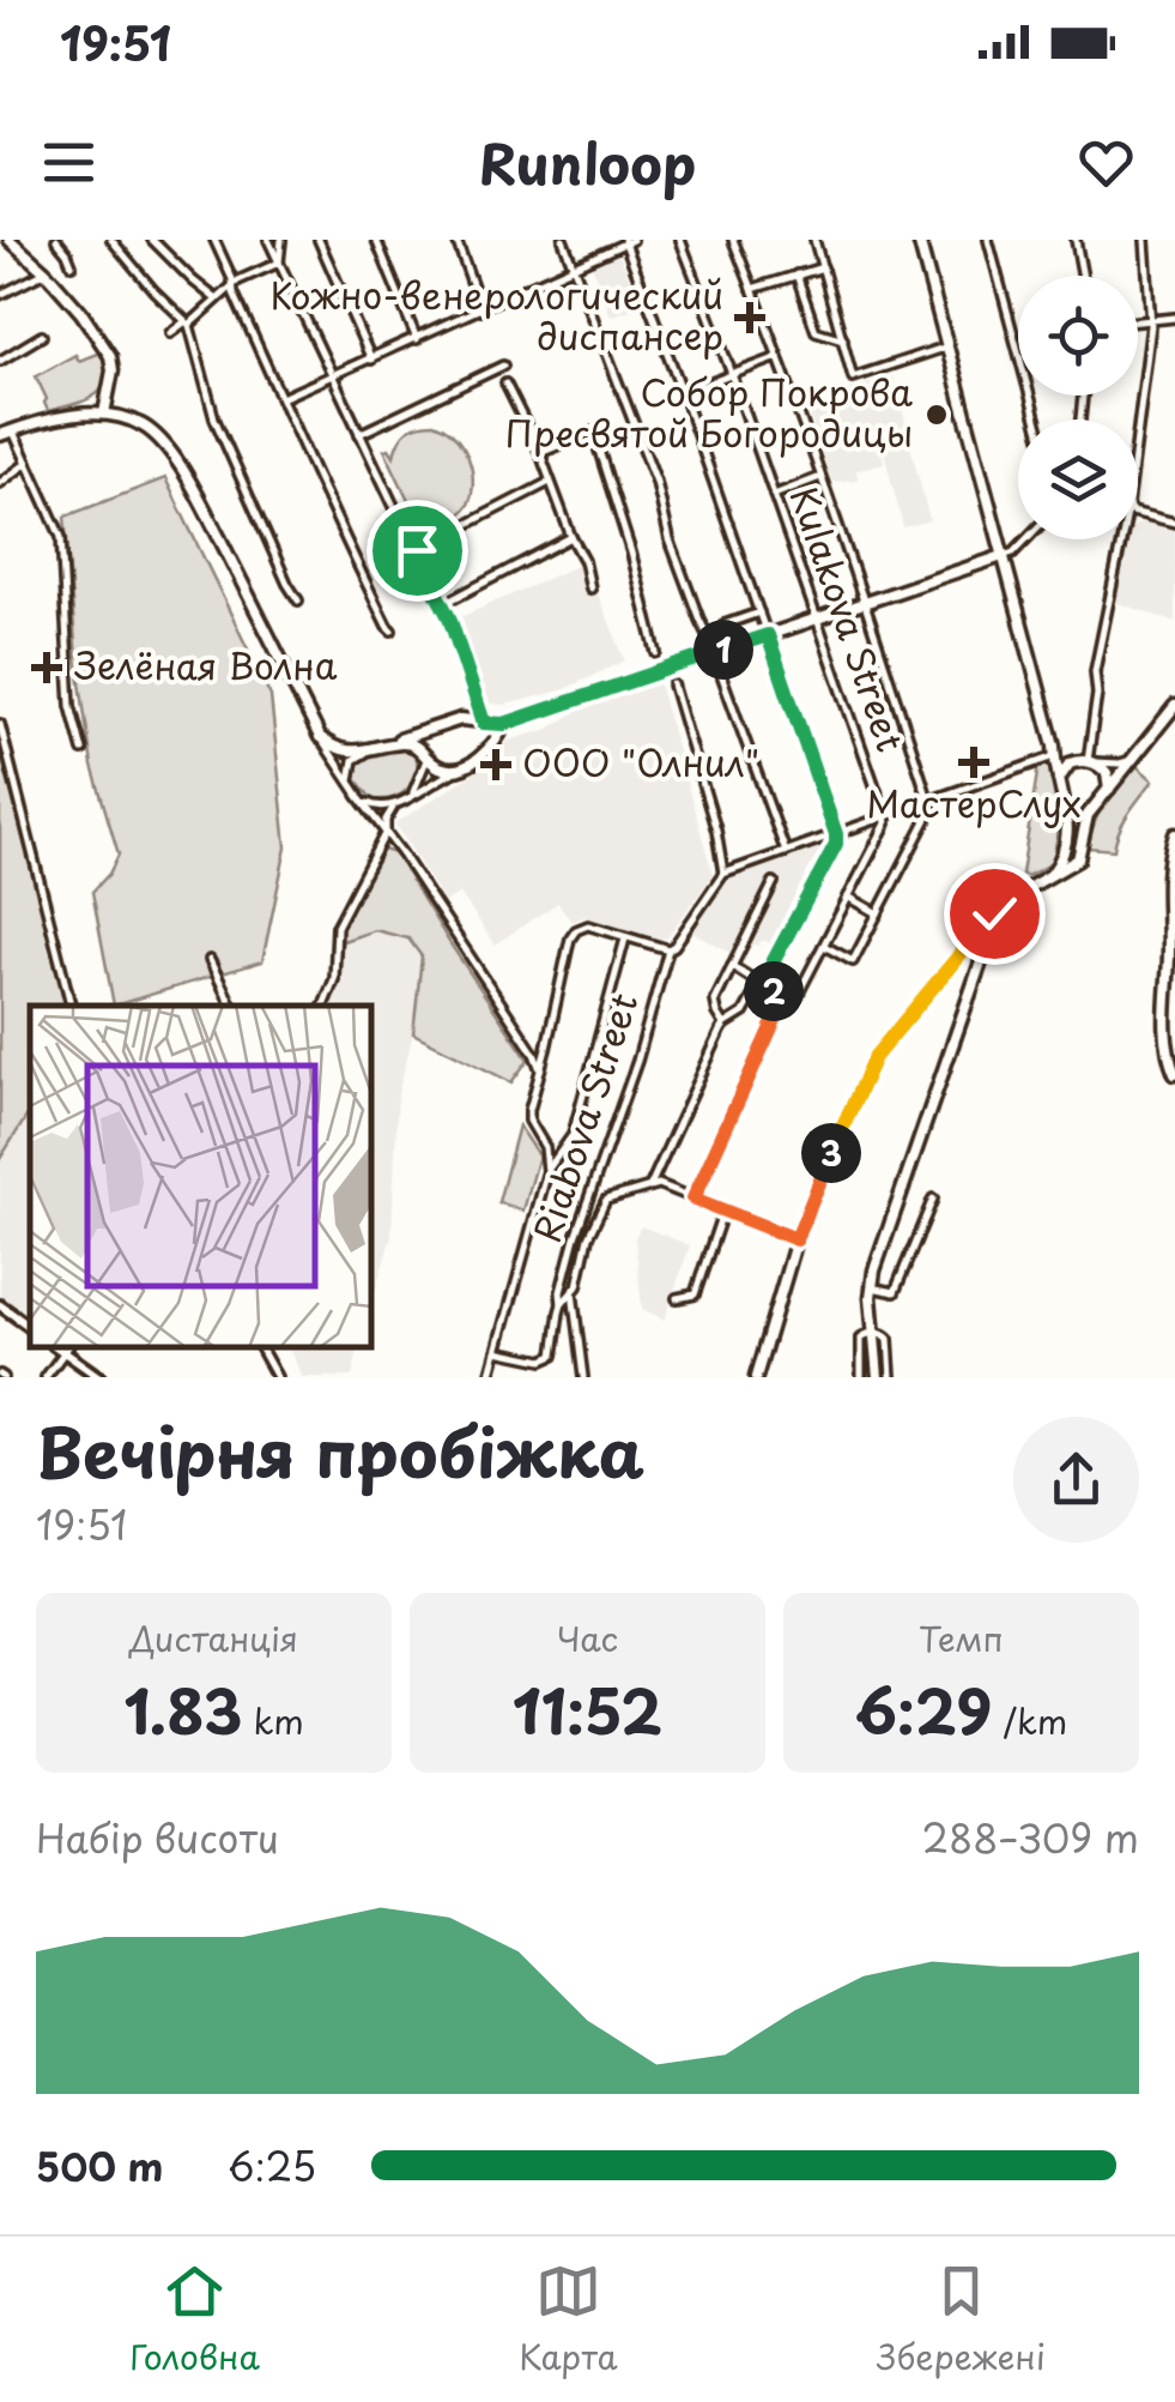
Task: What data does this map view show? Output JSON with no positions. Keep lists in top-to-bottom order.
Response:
{
  "streets": {
    "street": ["Kulakova Street", "Riabova Street"]
  },
  "places": {
    "health": [
      "Кожно-венерологический диспансер",
      "Зелёная Волна",
      "МастерСлух",
      "ООО \"Олнил\""
    ],
    "other": ["Собор Покрова Пресвятой Богородицы"]
  },
  "page": {
    "status": "19:51",
    "header": "Runloop",
    "pins": ["1", "2", "3"],
    "heading": ["Вечірня пробіжка", "19:51"],
    "stats": [
      ["Дистанція", "1.83 km"],
      ["Час", "11:52"],
      ["Темп", "6:29 /km"]
    ],
    "chart": ["Набір висоти", "288–309 m"],
    "list": [
      {
        "name": "500 m",
        "note": "6:25"
      }
    ],
    "tabs": ["Головна", "Карта", "Збережені"]
  }
}
